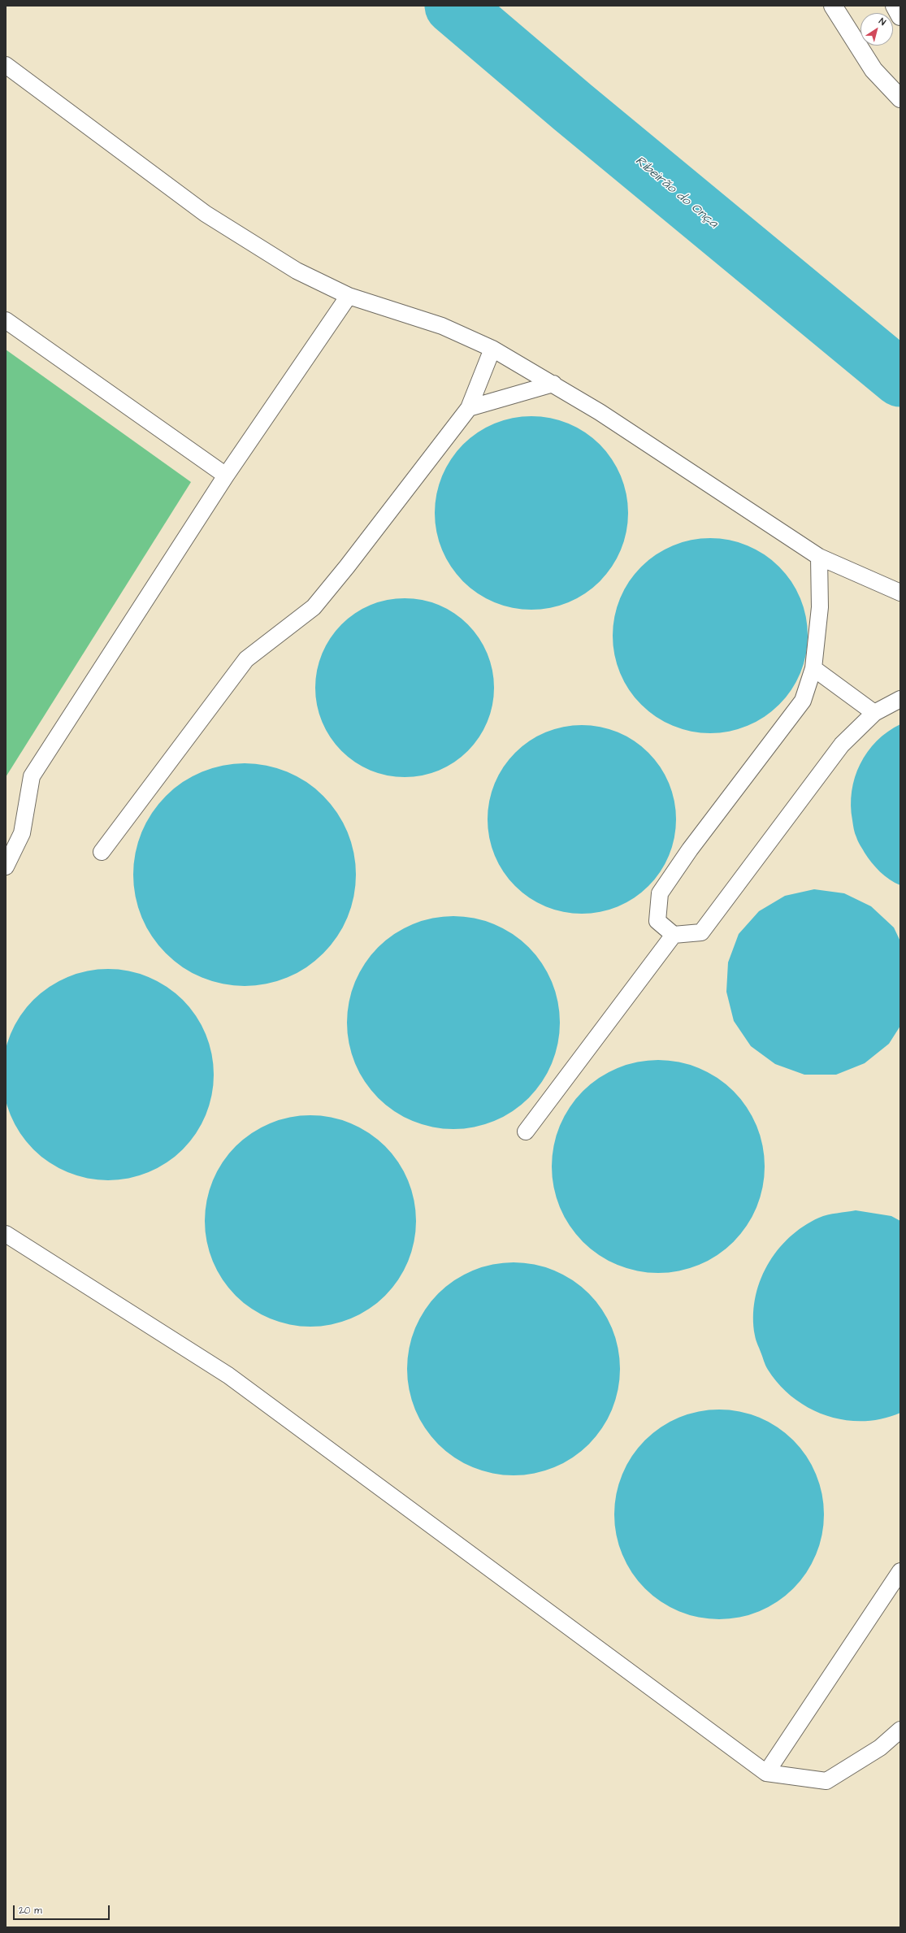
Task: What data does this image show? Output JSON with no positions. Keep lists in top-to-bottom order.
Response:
{
  "water": ["Ribeirão do Onça"],
  "scale_bar": "20 m",
  "north": "top right"
}
